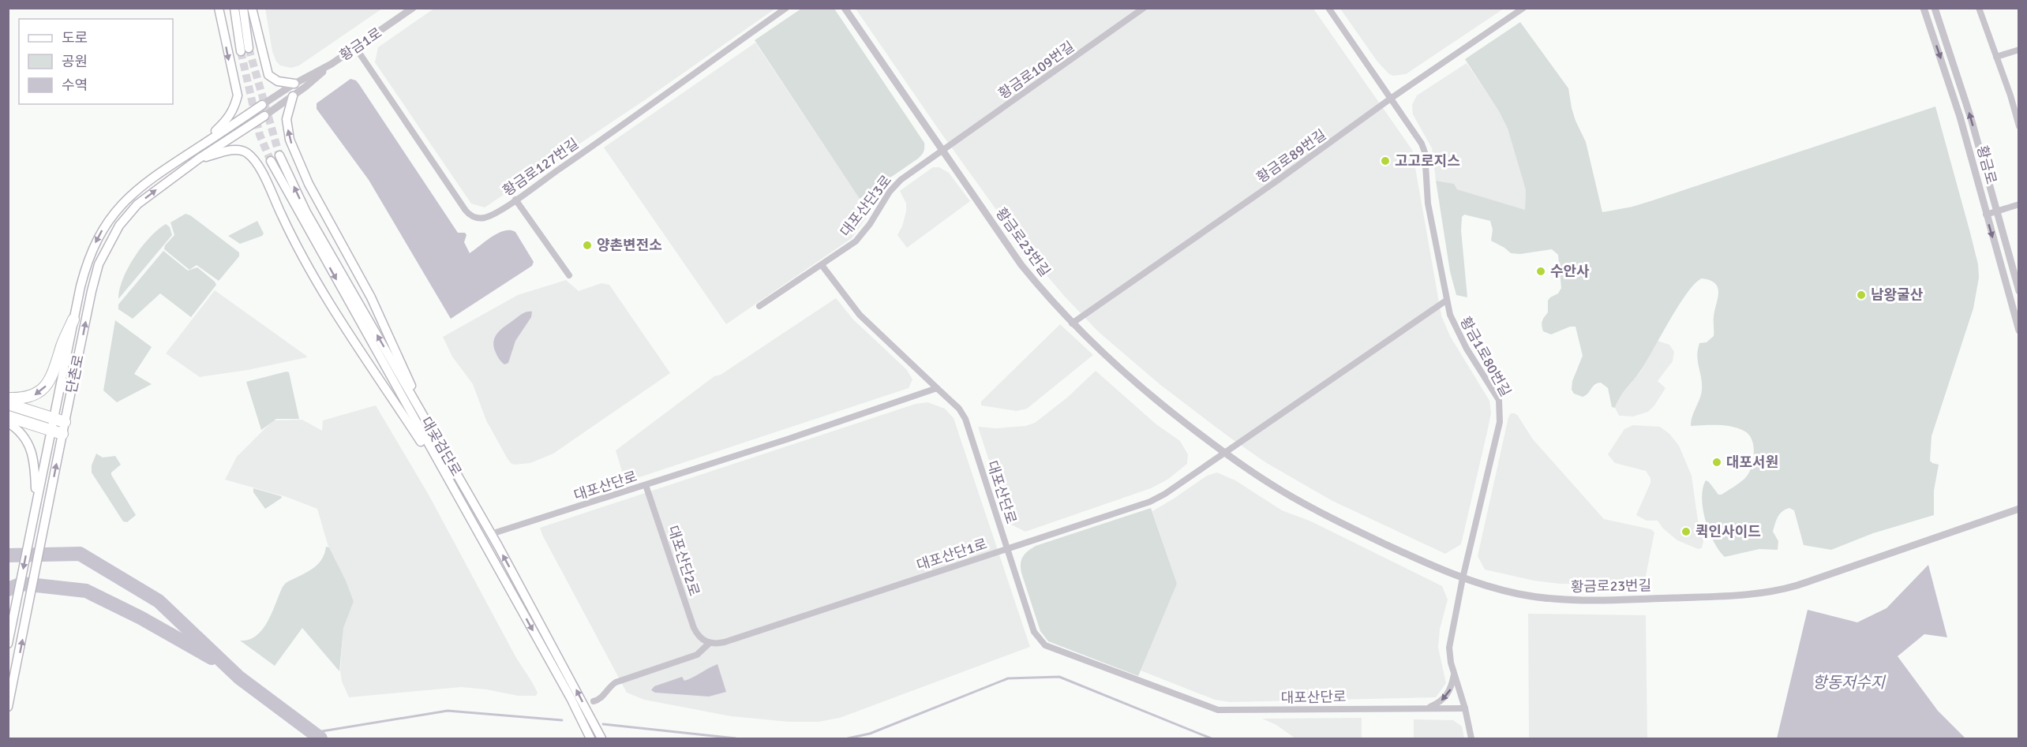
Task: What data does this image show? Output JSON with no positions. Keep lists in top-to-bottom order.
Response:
{
  "streets": {
    "main road": ["단촌로", "대곶검단로"],
    "street": [
      "황금1로",
      "황금로109번길",
      "황금로89번길",
      "황금로",
      "황금로127번길",
      "대포산단3로",
      "황금로23번길",
      "황금1로80번길",
      "대포산단로",
      "대포산단1로",
      "대포산단2로"
    ]
  },
  "crossings": [
    ["황금1로", "황금로127번길"],
    ["황금1로", "단촌로"],
    ["황금로109번길", "대포산단3로"],
    ["황금로109번길", "황금로23번길"],
    ["황금로89번길", "황금로23번길"],
    ["황금로89번길", "황금1로80번길"],
    ["대포산단3로", "황금로23번길"],
    ["황금로23번길", "황금1로80번길"],
    ["황금로23번길", "대포산단1로"],
    ["황금1로80번길", "대포산단로"],
    ["대곶검단로", "대포산단로"],
    ["대포산단로", "대포산단1로"],
    ["대포산단로", "대포산단2로"],
    ["대포산단1로", "대포산단2로"]
  ],
  "water": ["항동저수지"],
  "places": [
    "고고로지스",
    "양촌변전소",
    "수안사",
    "남왕굴산",
    "대포서원",
    "퀵인사이드"
  ],
  "legend": ["도로", "공원", "수역"]
}
